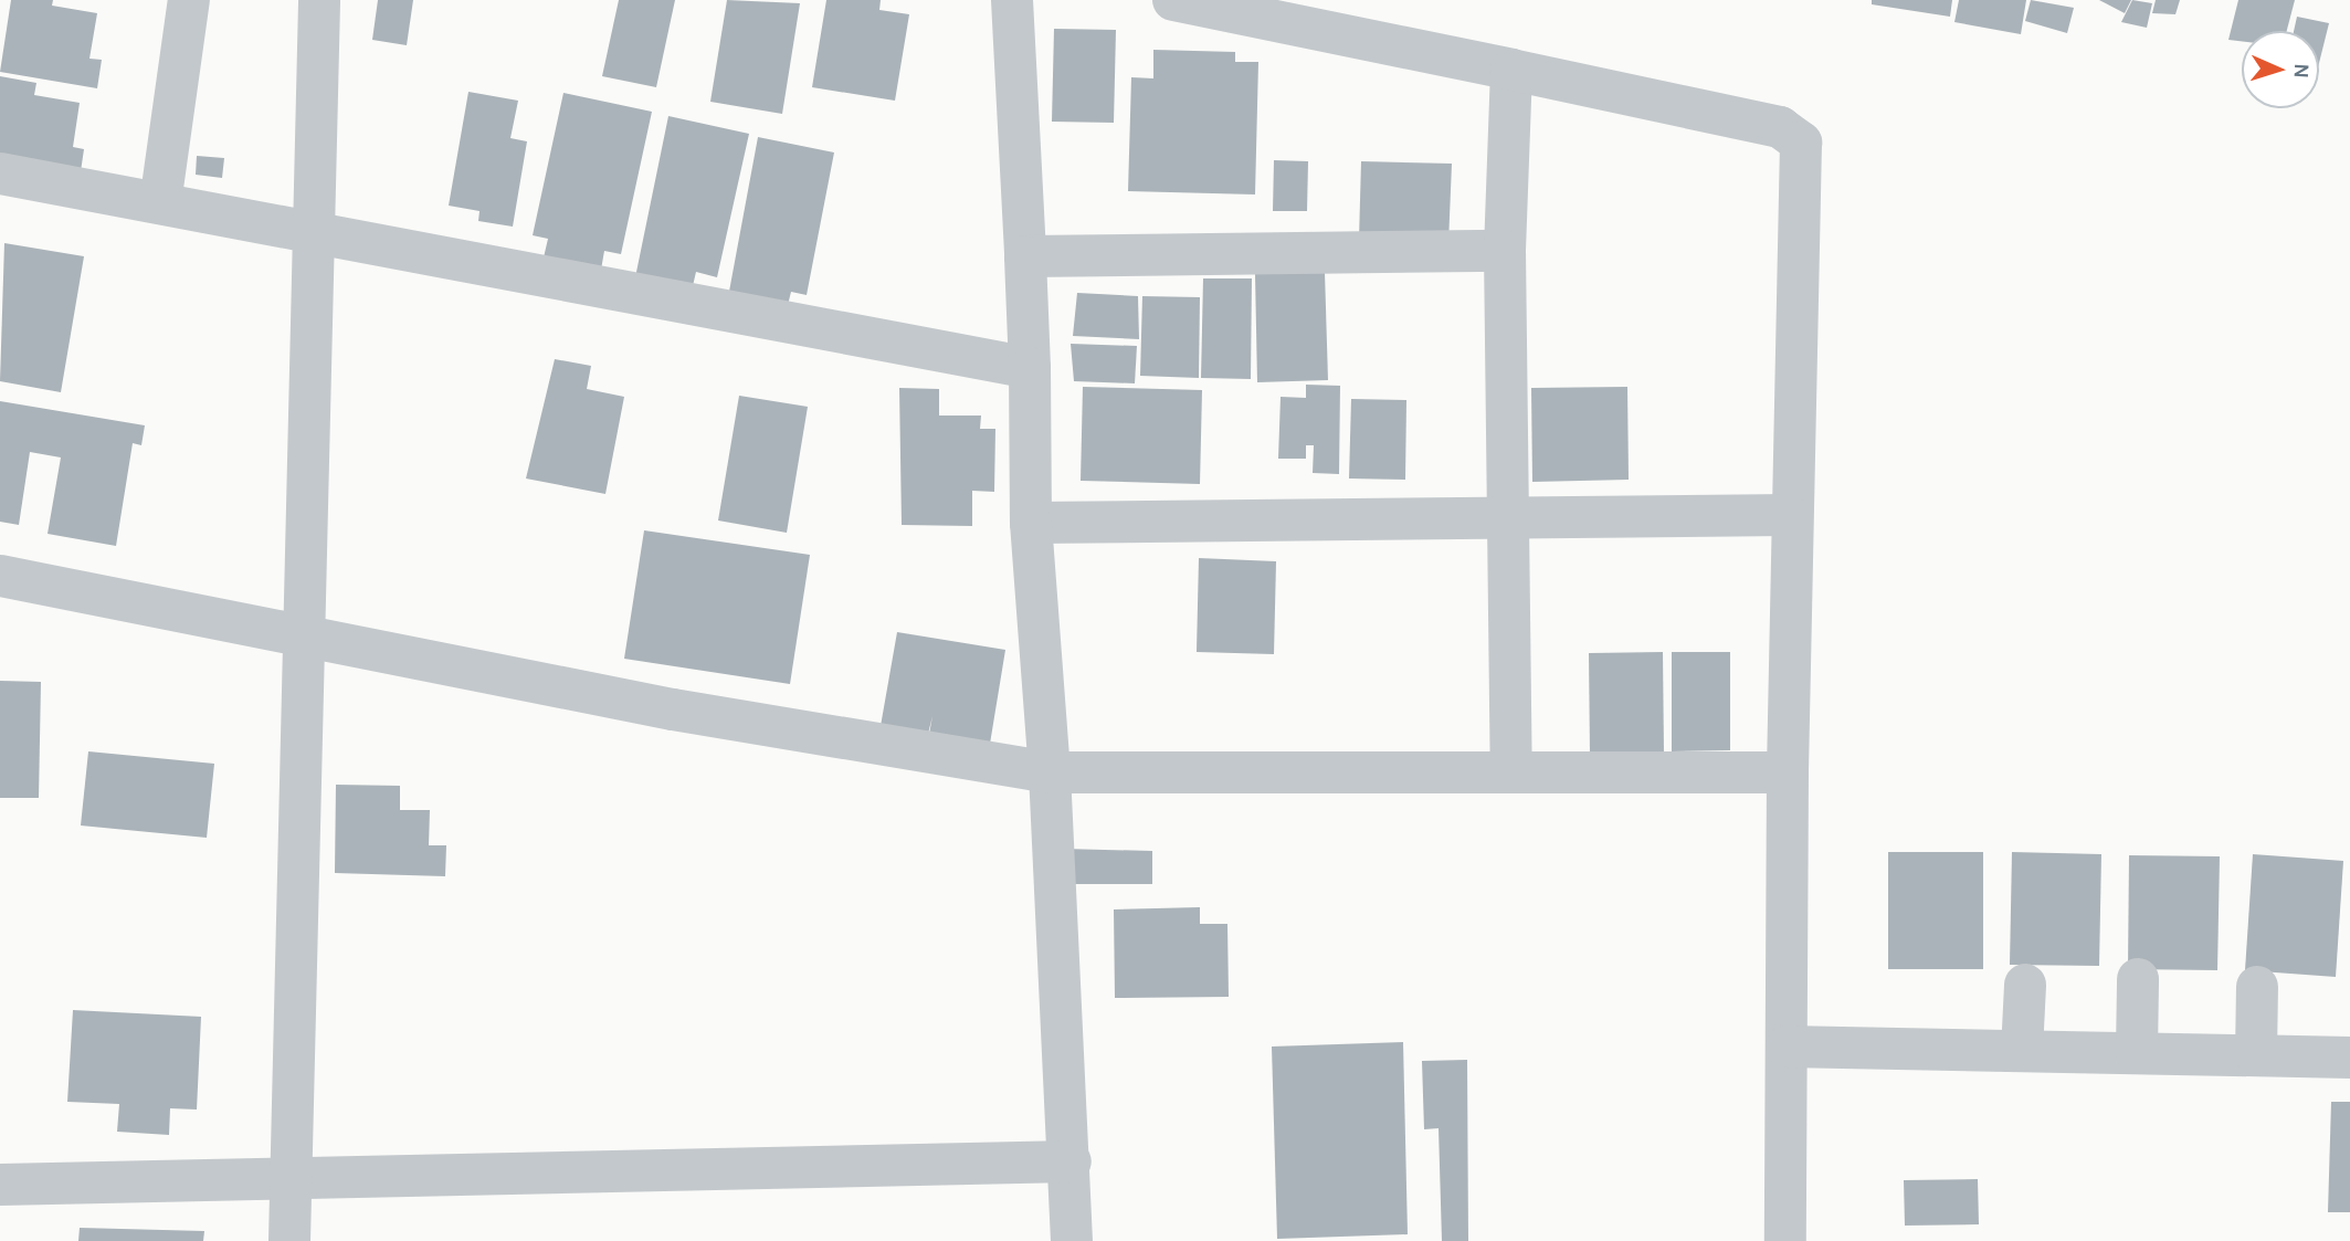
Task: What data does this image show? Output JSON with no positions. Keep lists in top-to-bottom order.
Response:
{
  "north": "right"
}
